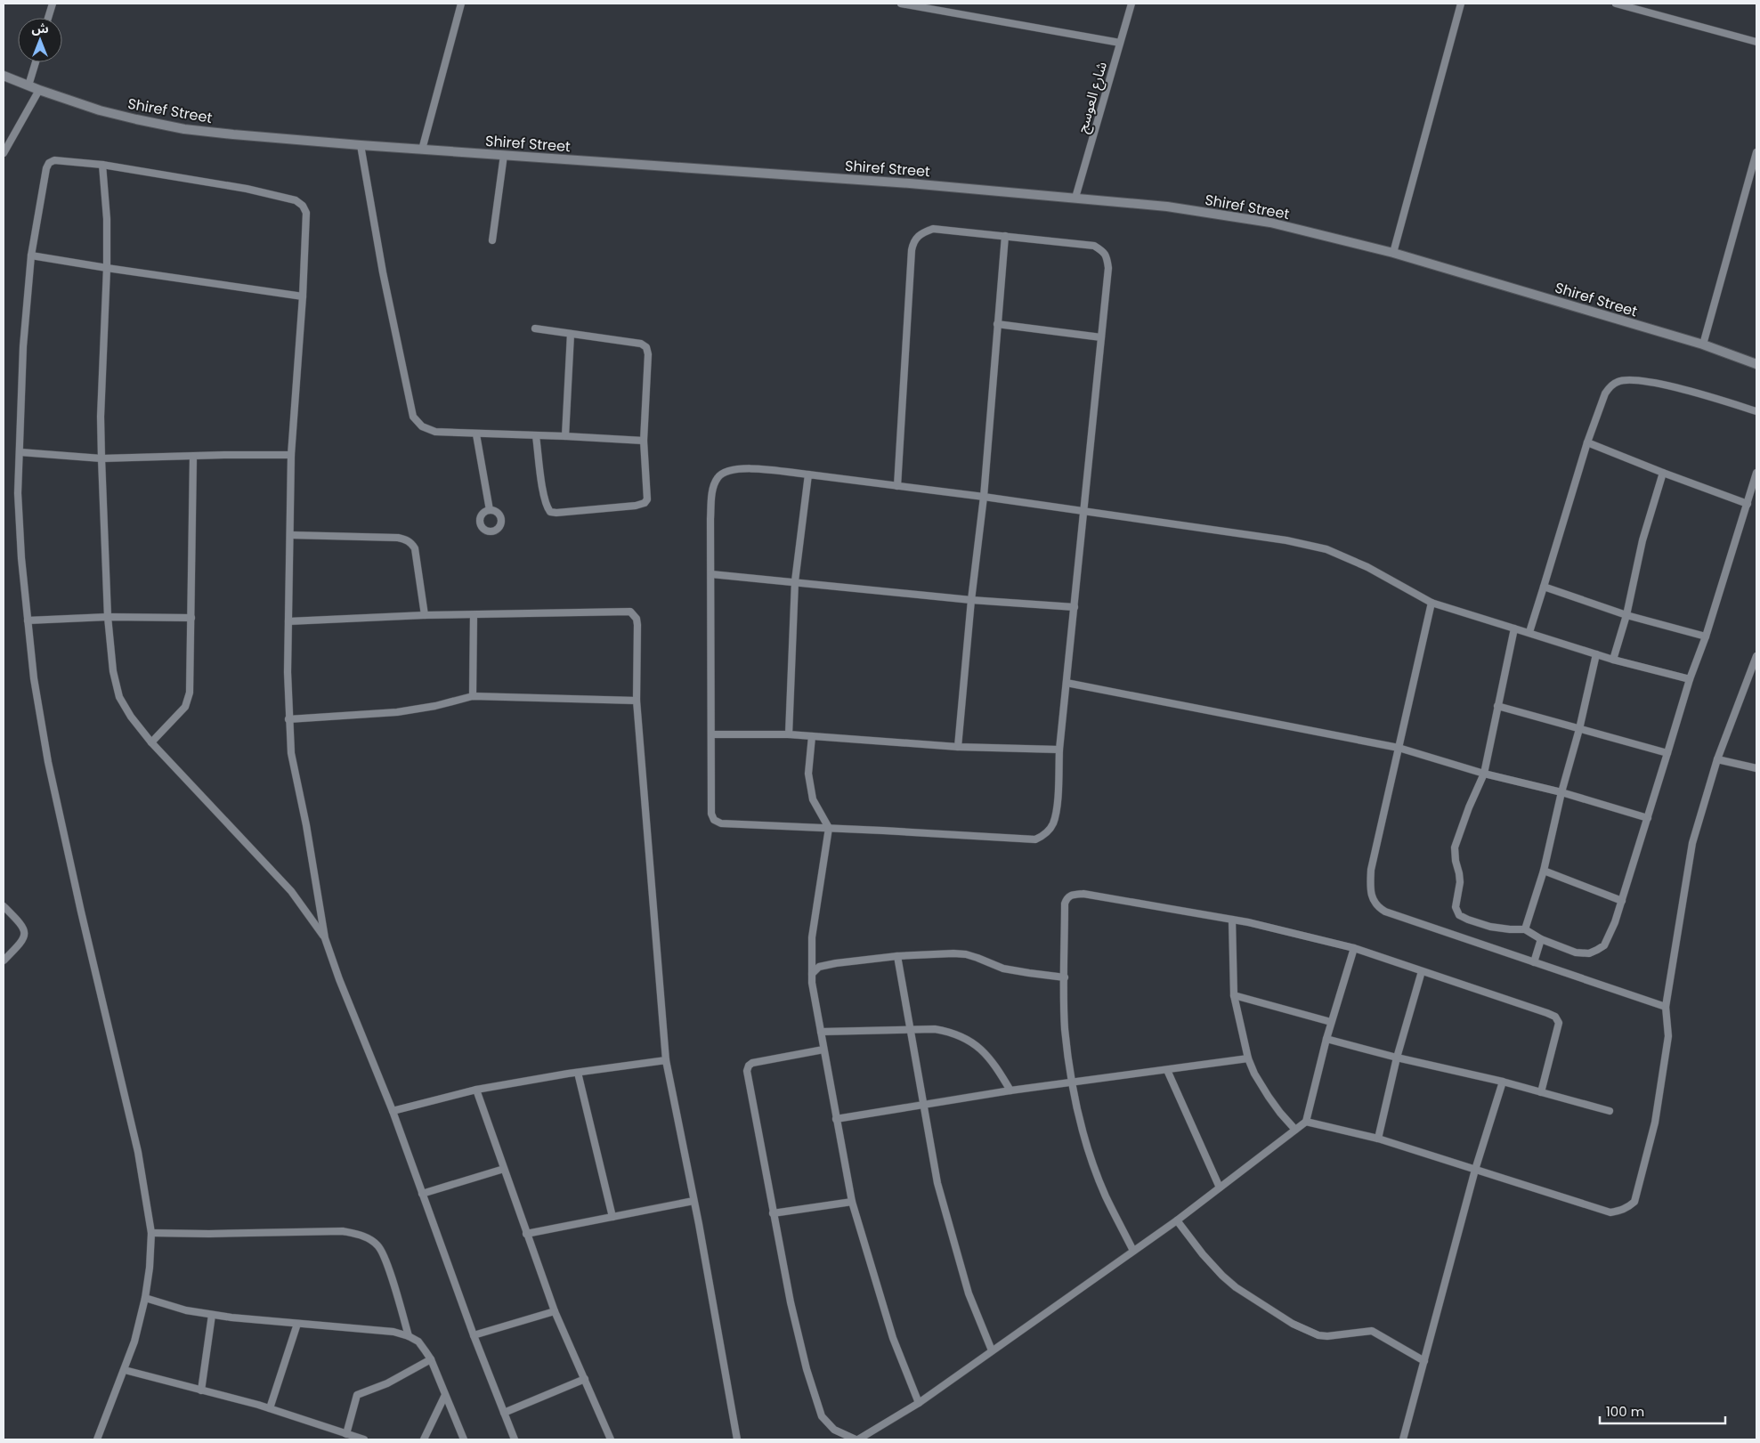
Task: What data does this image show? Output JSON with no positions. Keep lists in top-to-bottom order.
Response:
{
  "streets": {
    "main road": ["Shiref Street"],
    "street": ["شارع العوسج"]
  },
  "crossings": [
    ["شارع العوسج", "Shiref Street"]
  ],
  "scale_bar": "100 m",
  "north": "top"
}
